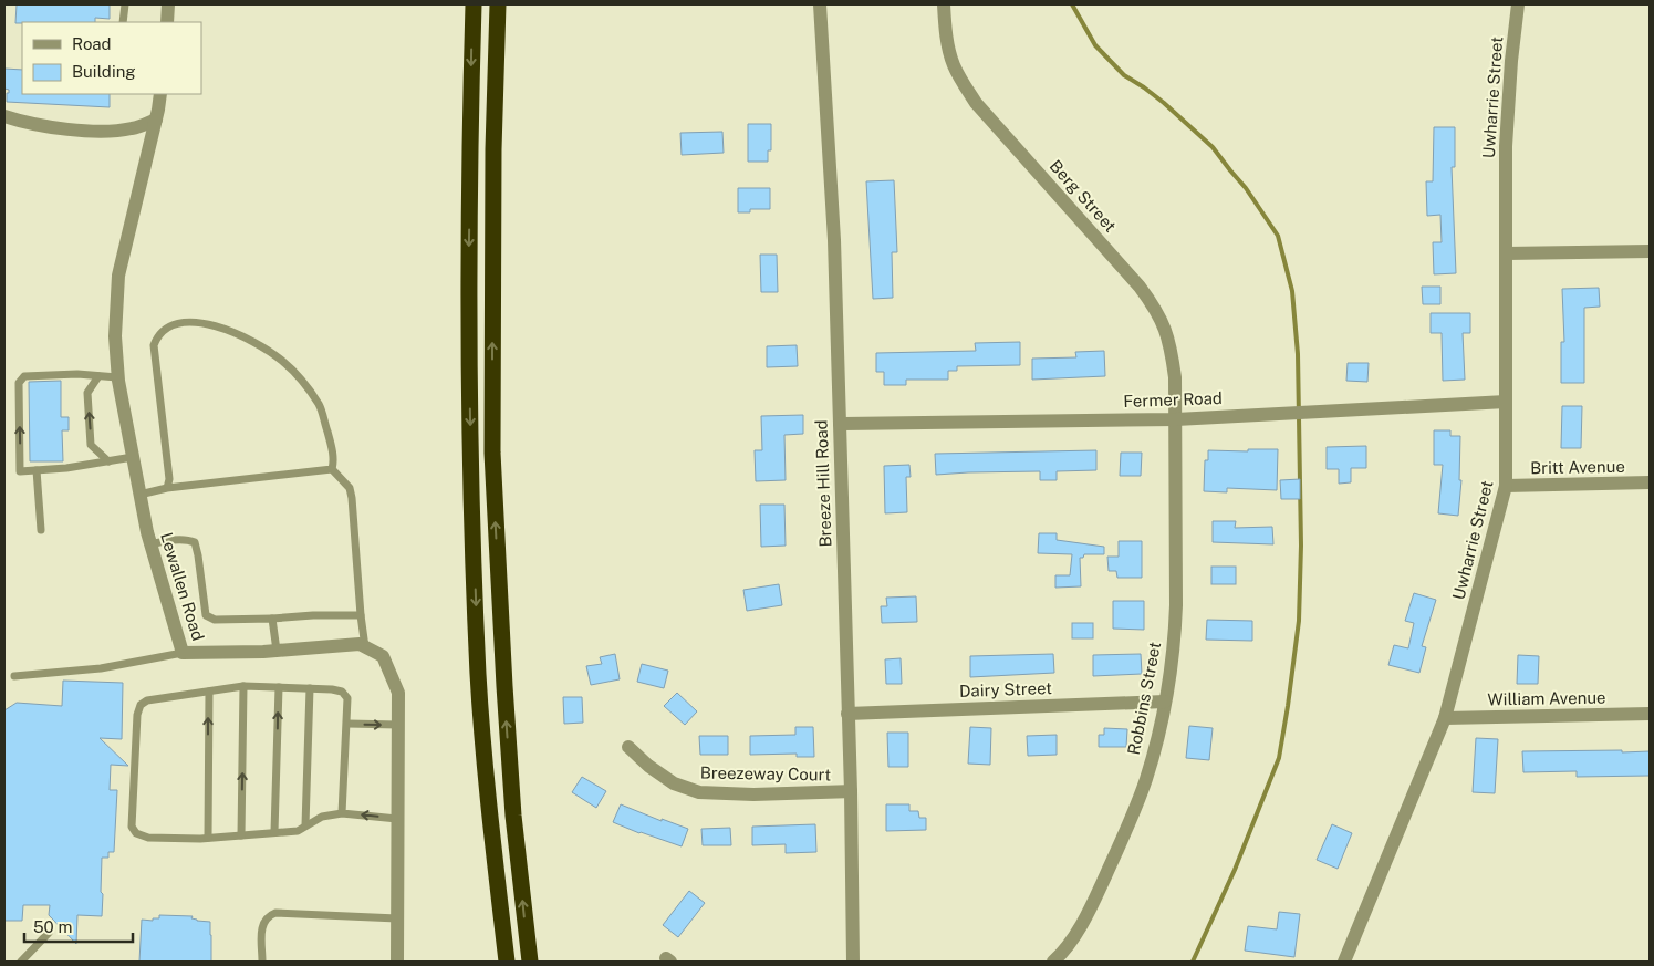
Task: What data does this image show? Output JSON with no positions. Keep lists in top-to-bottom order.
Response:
{
  "streets": {
    "street": [
      "Uwharrie Street",
      "Berg Street",
      "Fermer Road",
      "Britt Avenue",
      "Breeze Hill Road",
      "Lewallen Road",
      "Dairy Street",
      "Robbins Street",
      "William Avenue",
      "Breezeway Court"
    ]
  },
  "crossings": [
    ["Uwharrie Street", "Fermer Road"],
    ["Uwharrie Street", "Britt Avenue"],
    ["Uwharrie Street", "William Avenue"],
    ["Berg Street", "Fermer Road"],
    ["Berg Street", "Robbins Street"],
    ["Fermer Road", "Breeze Hill Road"],
    ["Fermer Road", "Robbins Street"],
    ["Breeze Hill Road", "Dairy Street"],
    ["Breeze Hill Road", "Breezeway Court"],
    ["Dairy Street", "Robbins Street"]
  ],
  "legend": ["Road", "Building"],
  "scale_bar": "50 m"
}
